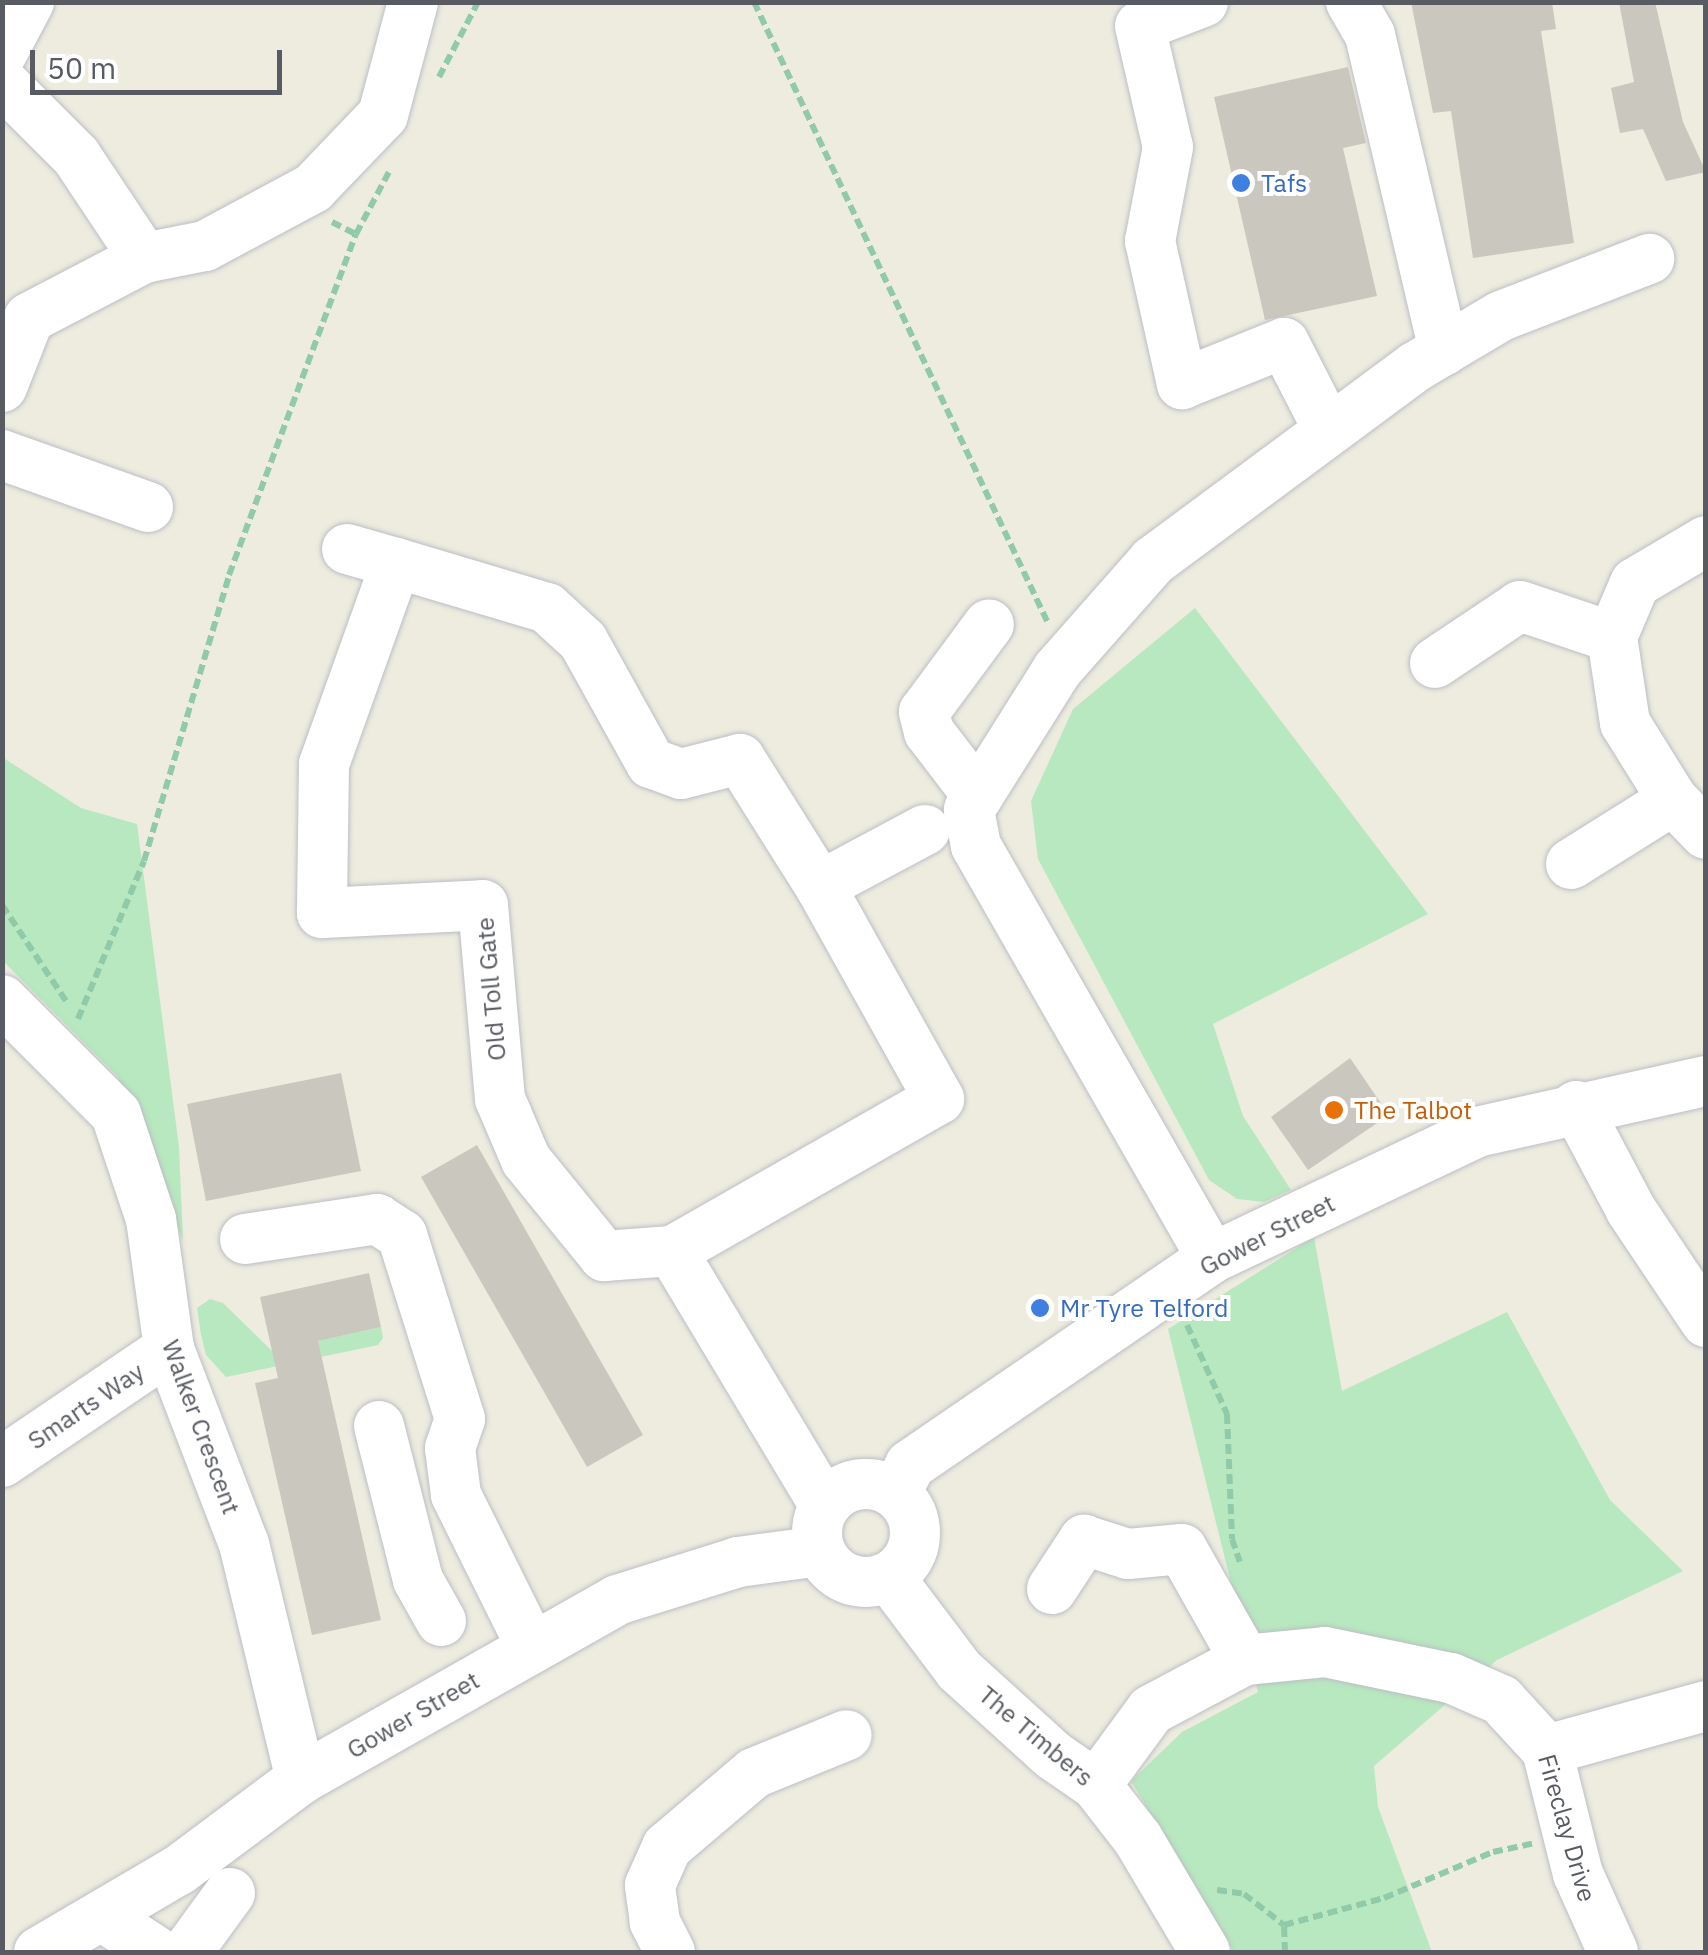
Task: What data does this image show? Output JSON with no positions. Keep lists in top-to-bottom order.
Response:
{
  "streets": {
    "street": [
      "Old Toll Gate",
      "Gower Street",
      "Smarts Way",
      "Walker Crescent",
      "The Timbers",
      "Fireclay Drive"
    ]
  },
  "crossings": [
    ["Gower Street", "Walker Crescent"],
    ["Gower Street", "The Timbers"],
    ["Smarts Way", "Walker Crescent"],
    ["The Timbers", "Fireclay Drive"]
  ],
  "places": ["Tafs", "The Talbot", "Mr Tyre Telford"],
  "scale_bar": "50 m"
}
